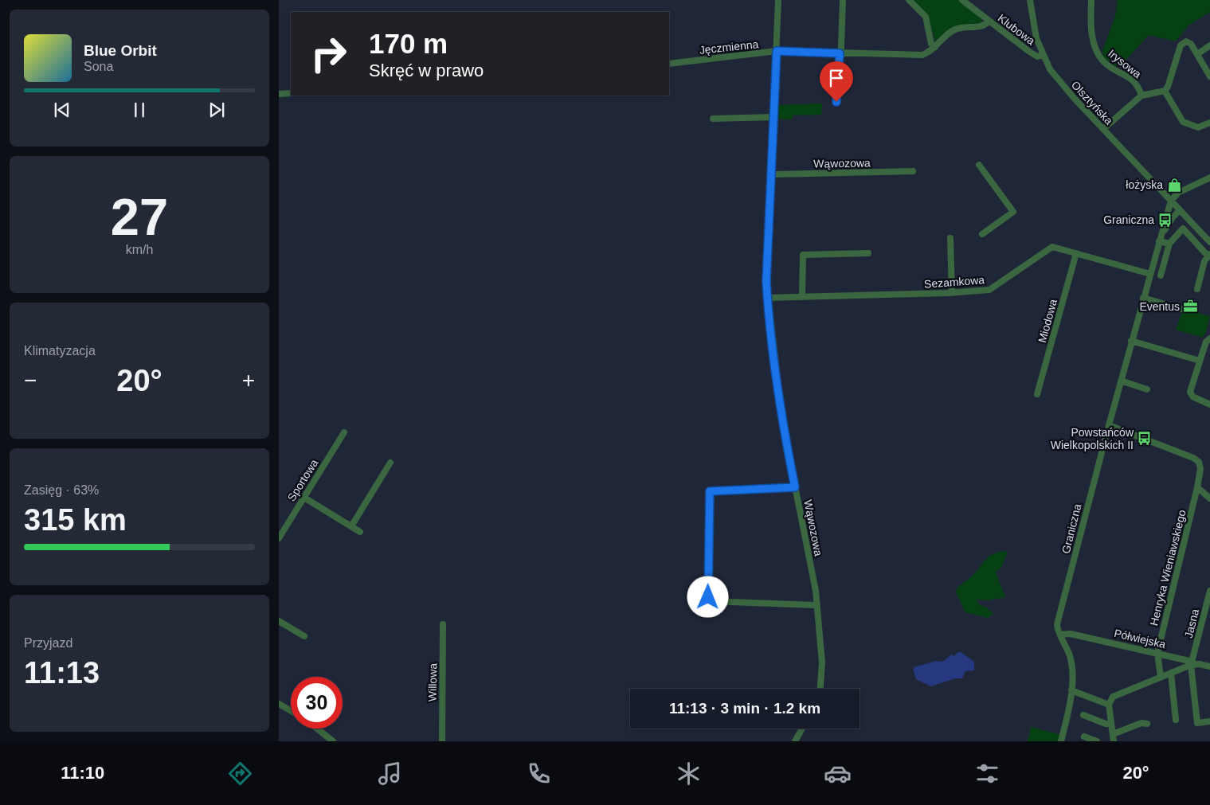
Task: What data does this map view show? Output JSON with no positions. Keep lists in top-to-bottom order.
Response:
{
  "streets": {
    "street": [
      "Klubowa",
      "Jęczmienna",
      "Irysowa",
      "Olsztyńska",
      "Wąwozowa",
      "Sezamkowa",
      "Miodowa",
      "Sportowa",
      "Graniczna",
      "Henryka Wieniawskiego",
      "Jasna",
      "Półwiejska",
      "Willowa"
    ]
  },
  "crossings": [
    ["Klubowa", "Jęczmienna"],
    ["Klubowa", "Olsztyńska"],
    ["Jęczmienna", "Wąwozowa"],
    ["Irysowa", "Olsztyńska"],
    ["Olsztyńska", "Graniczna"],
    ["Wąwozowa", "Sezamkowa"],
    ["Sezamkowa", "Miodowa"],
    ["Sezamkowa", "Graniczna"],
    ["Graniczna", "Henryka Wieniawskiego"],
    ["Graniczna", "Półwiejska"],
    ["Henryka Wieniawskiego", "Półwiejska"],
    ["Jasna", "Półwiejska"]
  ],
  "places": {
    "shop": ["łożyska"],
    "bus stop": ["Graniczna", "Powstańców Wielkopolskich II"],
    "office": ["Eventus"]
  },
  "page": {
    "turn": ["170 m", "Skręć w prawo"],
    "song": ["Blue Orbit", "Sona"],
    "tile": [
      ["27", "km/h"],
      "Klimatyzacja",
      ["Zasięg · 63%", "315 km"],
      ["Przyjazd", "11:13"]
    ],
    "heat": ["−", "20°", "+"],
    "limit": "30",
    "trip": "11:13 · 3 min · 1.2 km",
    "tabs": ["11:10", "20°"]
  }
}
